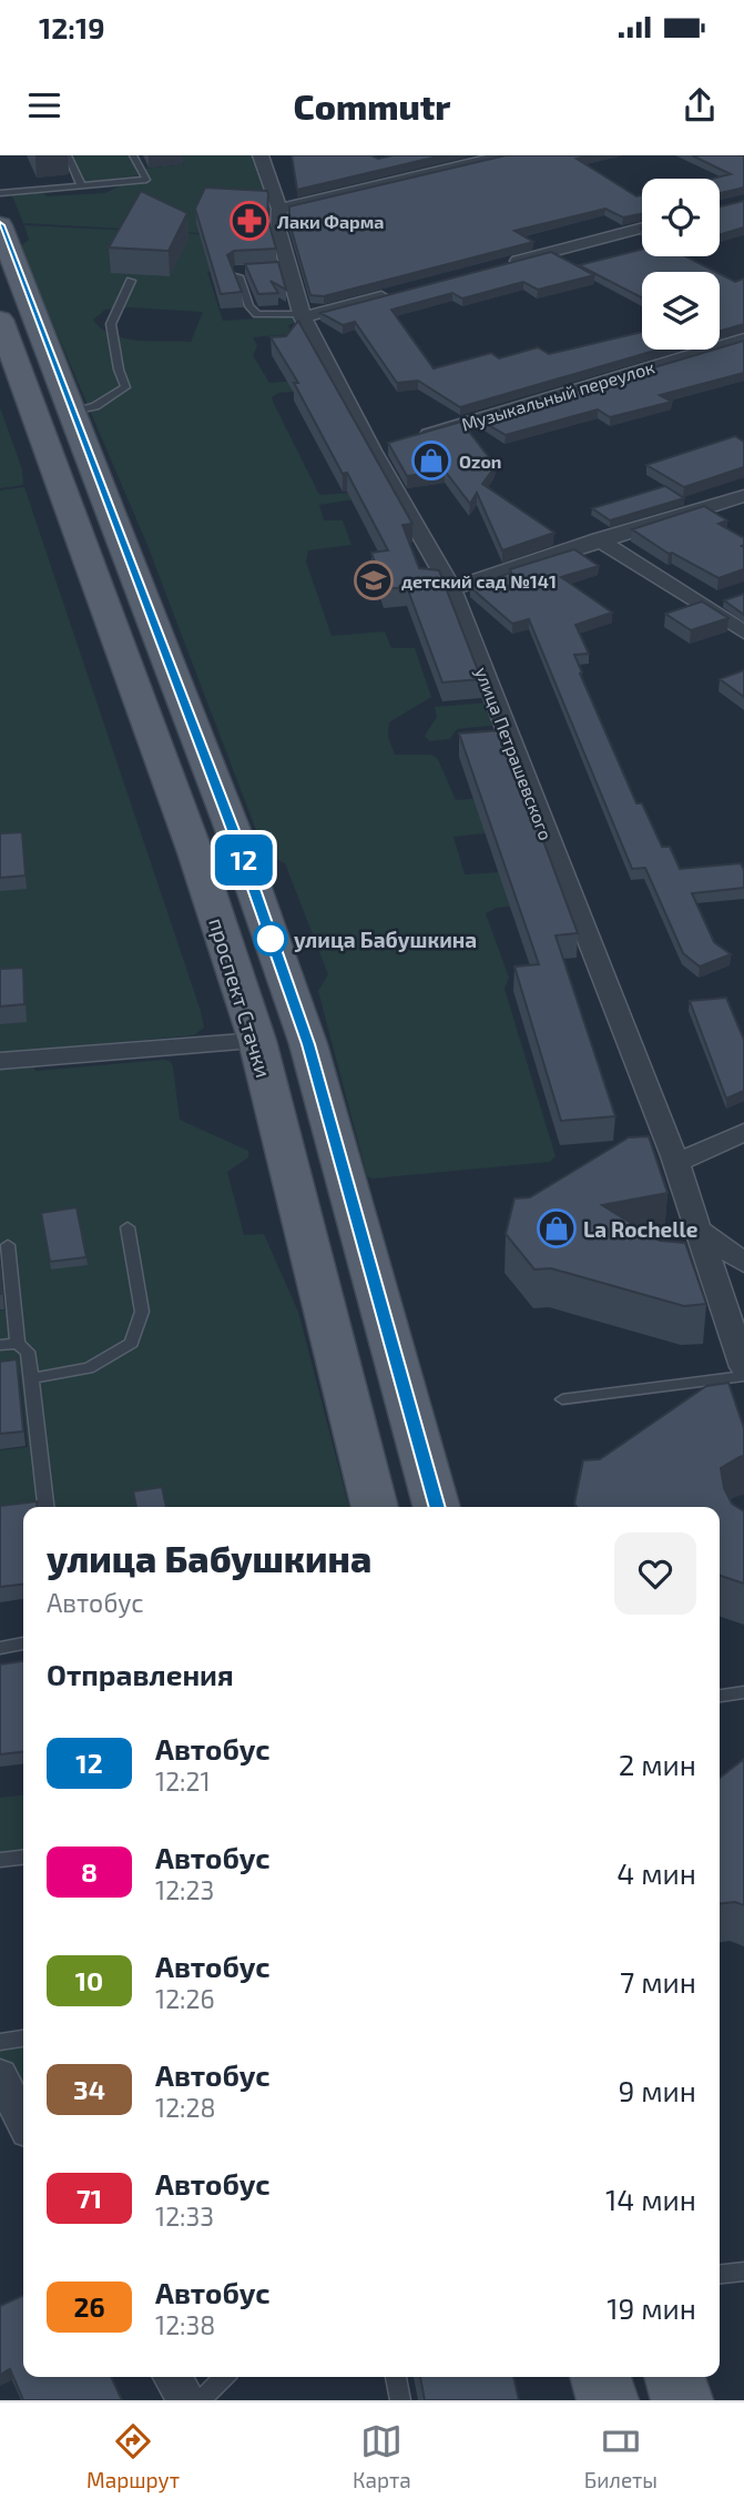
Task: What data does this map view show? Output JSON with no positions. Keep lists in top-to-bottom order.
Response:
{
  "streets": {
    "main road": ["проспект Стачки"],
    "street": ["Музыкальный переулок", "улица Петрашевского"]
  },
  "places": {
    "pharmacy": ["Лаки Фарма"],
    "shop": ["Ozon", "La Rochelle"],
    "school or university": ["детский сад №141"],
    "other": ["улица Бабушкина"]
  },
  "lines": ["bus line 12"],
  "page": {
    "status": "12:19",
    "header": "Commutr",
    "on_map": "12",
    "heading": [
      ["улица Бабушкина", "Автобус"],
      "Отправления"
    ],
    "list": [
      {
        "mark": "12",
        "name": "Автобус",
        "note": "12:21",
        "value": "2 мин"
      },
      {
        "mark": "8",
        "name": "Автобус",
        "note": "12:23",
        "value": "4 мин"
      },
      {
        "mark": "10",
        "name": "Автобус",
        "note": "12:26",
        "value": "7 мин"
      },
      {
        "mark": "34",
        "name": "Автобус",
        "note": "12:28",
        "value": "9 мин"
      },
      {
        "mark": "71",
        "name": "Автобус",
        "note": "12:33",
        "value": "14 мин"
      },
      {
        "mark": "26",
        "name": "Автобус",
        "note": "12:38",
        "value": "19 мин"
      }
    ],
    "tabs": ["Маршрут", "Карта", "Билеты"]
  }
}
